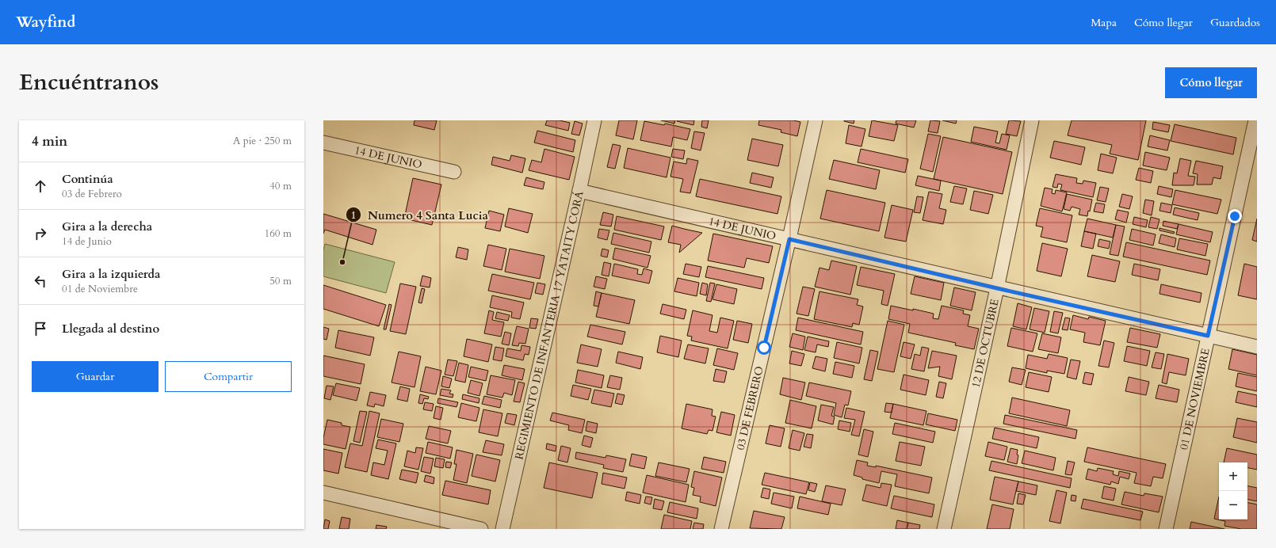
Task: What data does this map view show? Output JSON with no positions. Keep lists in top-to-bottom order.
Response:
{
  "streets": {
    "street": [
      "14 DE JUNIO",
      "REGIMIENTO DE INFANTERIA 17 YATAITY CORÁ",
      "12 DE OCTUBRE",
      "01 DE NOVIEMBRE",
      "03 DE FEBRERO"
    ]
  },
  "crossings": [
    ["14 DE JUNIO", "REGIMIENTO DE INFANTERIA 17 YATAITY CORÁ"],
    ["14 DE JUNIO", "12 DE OCTUBRE"],
    ["14 DE JUNIO", "01 DE NOVIEMBRE"],
    ["14 DE JUNIO", "03 DE FEBRERO"]
  ],
  "places": ["Numero 4 Santa Lucia"],
  "page": {
    "header": "Wayfind",
    "nav": ["Mapa", "Cómo llegar", "Guardados"],
    "title": "Encuéntranos",
    "buttons": [
      "Cómo llegar",
      ["Guardar", "Compartir"]
    ],
    "heading": ["4 min", "A pie · 250 m"],
    "list": [
      ["Continúa", "03 de Febrero", "40 m"],
      ["Gira a la derecha", "14 de Junio", "160 m"],
      ["Gira a la izquierda", "01 de Noviembre", "50 m"],
      "Llegada al destino"
    ],
    "map_buttons": ["+", "−"]
  }
}
